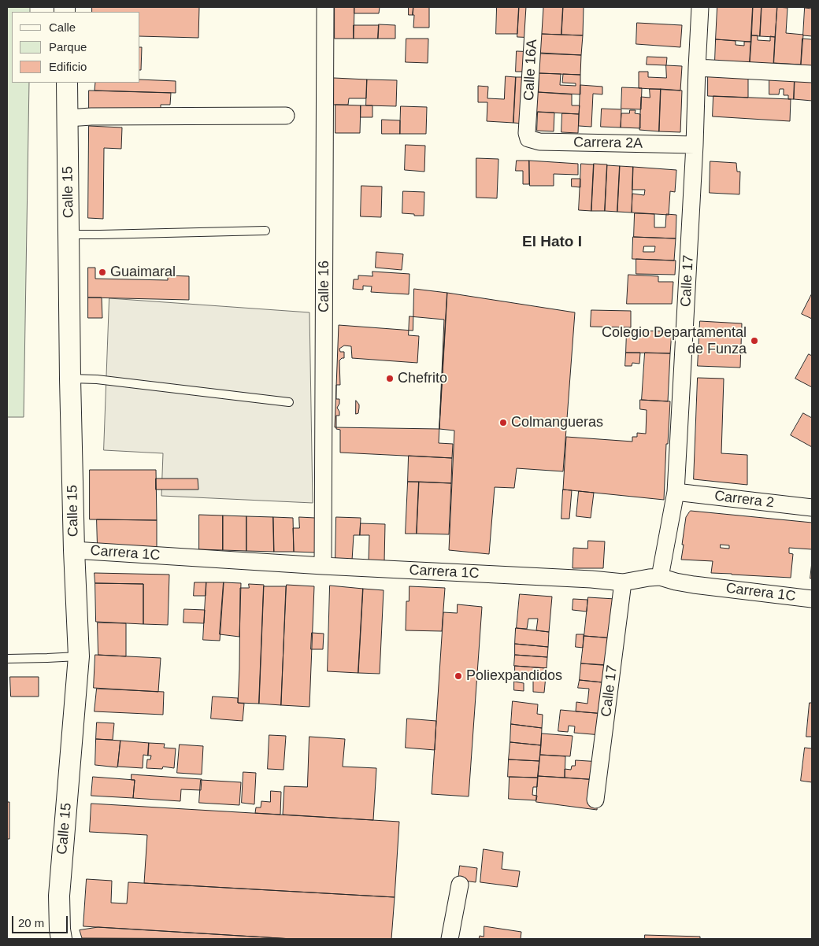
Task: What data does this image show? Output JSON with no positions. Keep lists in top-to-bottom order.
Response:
{
  "streets": {
    "street": [
      "Calle 16A",
      "Carrera 2A",
      "Calle 15",
      "Calle 17",
      "Calle 16",
      "Carrera 2",
      "Carrera 1C"
    ]
  },
  "crossings": [
    ["Calle 16A", "Carrera 2A"],
    ["Carrera 2A", "Calle 17"],
    ["Calle 15", "Carrera 1C"],
    ["Calle 17", "Carrera 2"],
    ["Calle 17", "Carrera 1C"],
    ["Calle 16", "Carrera 1C"]
  ],
  "districts": ["El Hato I"],
  "places": [
    "Guaimaral",
    "Colegio Departamental de Funza",
    "Chefrito",
    "Colmangueras",
    "Poliexpandidos"
  ],
  "legend": ["Calle", "Parque", "Edificio"],
  "scale_bar": "20 m"
}
